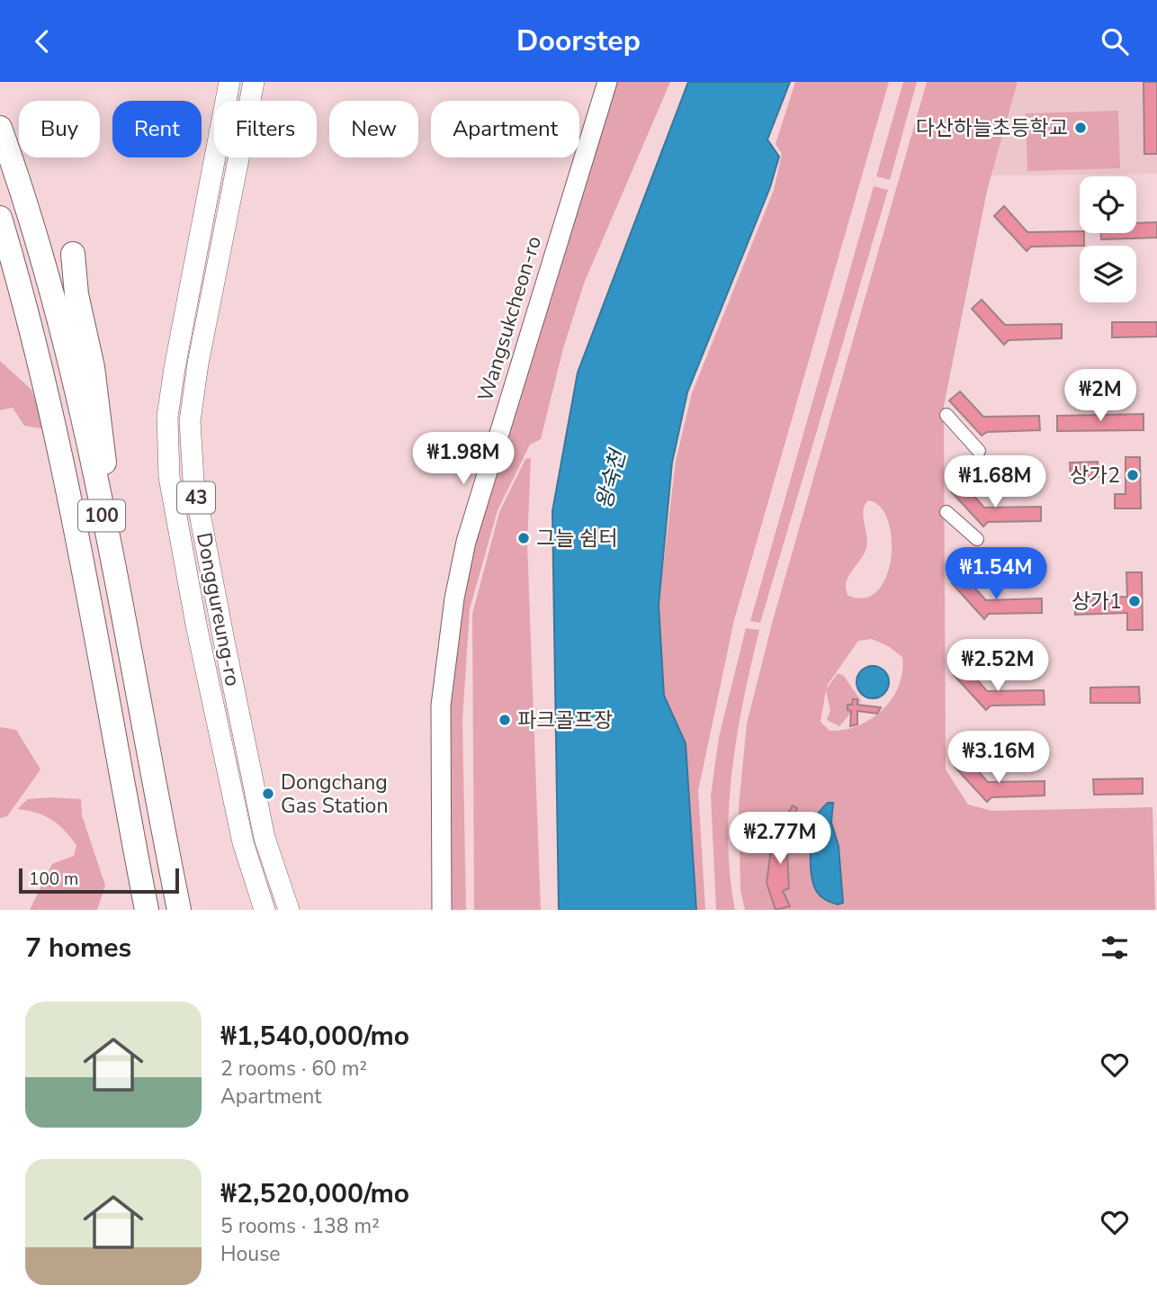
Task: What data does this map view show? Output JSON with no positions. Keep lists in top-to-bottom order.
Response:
{
  "streets": {
    "highway": ["100"],
    "main road": ["43", "Donggureung-ro"],
    "street": ["Wangsukcheon-ro"]
  },
  "water": ["왕숙천"],
  "places": [
    "다산하늘초등학교",
    "상가2",
    "그늘 쉼터",
    "상가1",
    "파크골프장",
    "Dongchang Gas Station"
  ],
  "scale_bar": "100 m",
  "page": {
    "header": "Doorstep",
    "chip": [
      "Buy",
      "Rent",
      "Filters",
      "New",
      "Apartment"
    ],
    "price": [
      "₩2M",
      "₩1.98M",
      "₩1.68M",
      "₩1.54M",
      "₩2.52M",
      "₩3.16M",
      "₩2.77M"
    ],
    "scale": "100 m",
    "heading": "7 homes",
    "list": [
      {
        "name": "₩1,540,000/mo",
        "note": "2 rooms · 60 m² · Apartment"
      },
      {
        "name": "₩2,520,000/mo",
        "note": "5 rooms · 138 m² · House"
      }
    ]
  }
}
